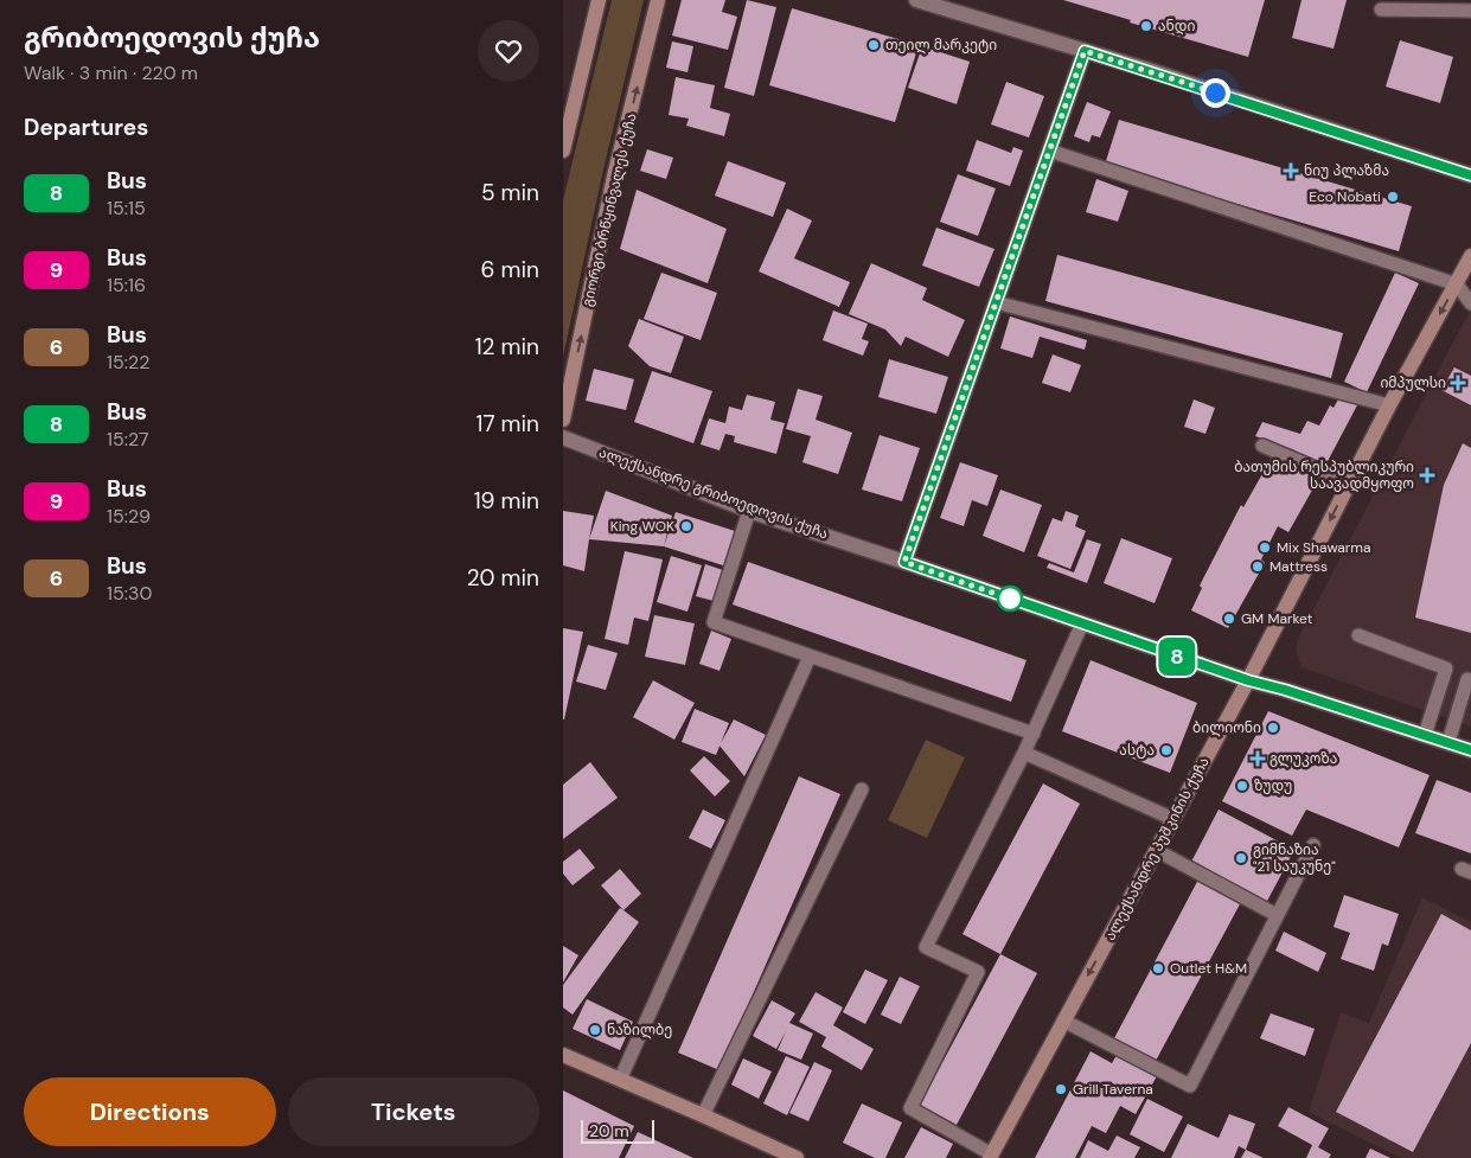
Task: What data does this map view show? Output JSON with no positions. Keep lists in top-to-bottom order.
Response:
{
  "streets": {
    "street": ["გიორგი ბრწყინვალეს ქუჩა", "ალექსანდრე გრიბოედოვის ქუჩა", "ალექსანდრე პუშკინის ქუჩა"]
  },
  "crossings": [
    ["ალექსანდრე გრიბოედოვის ქუჩა", "ალექსანდრე პუშკინის ქუჩა"]
  ],
  "one_way": ["ალექსანდრე პუშკინის ქუჩა"],
  "places": {
    "other": [
      "ანდი",
      "თეილ მარკეტი",
      "Eco Nobati",
      "King WOK",
      "Mix Shawarma",
      "Mattress",
      "GM Market",
      "ბილიონი",
      "ასტა",
      "ზუდუ",
      "გიმნაზია \"21 საუკუნე\"",
      "Outlet H&M",
      "ნაზილბე",
      "Grill Taverna"
    ],
    "health": [
      "ნიუ პლაზმა",
      "იმპულსი",
      "ბათუმის რესპუბლიკური საავადმყოფო",
      "გლუკოზა"
    ]
  },
  "lines": ["bus line 8"],
  "scale_bar": "20 m",
  "page": {
    "heading": [
      ["გრიბოედოვის ქუჩა", "Walk · 3 min · 220 m"],
      "Departures"
    ],
    "on_map": "8",
    "list": [
      {
        "mark": "8",
        "name": "Bus",
        "note": "15:15",
        "value": "5 min"
      },
      {
        "mark": "9",
        "name": "Bus",
        "note": "15:16",
        "value": "6 min"
      },
      {
        "mark": "6",
        "name": "Bus",
        "note": "15:22",
        "value": "12 min"
      },
      {
        "mark": "8",
        "name": "Bus",
        "note": "15:27",
        "value": "17 min"
      },
      {
        "mark": "9",
        "name": "Bus",
        "note": "15:29",
        "value": "19 min"
      },
      {
        "mark": "6",
        "name": "Bus",
        "note": "15:30",
        "value": "20 min"
      }
    ],
    "buttons": ["Directions", "Tickets"],
    "scale": "20 m"
  }
}
